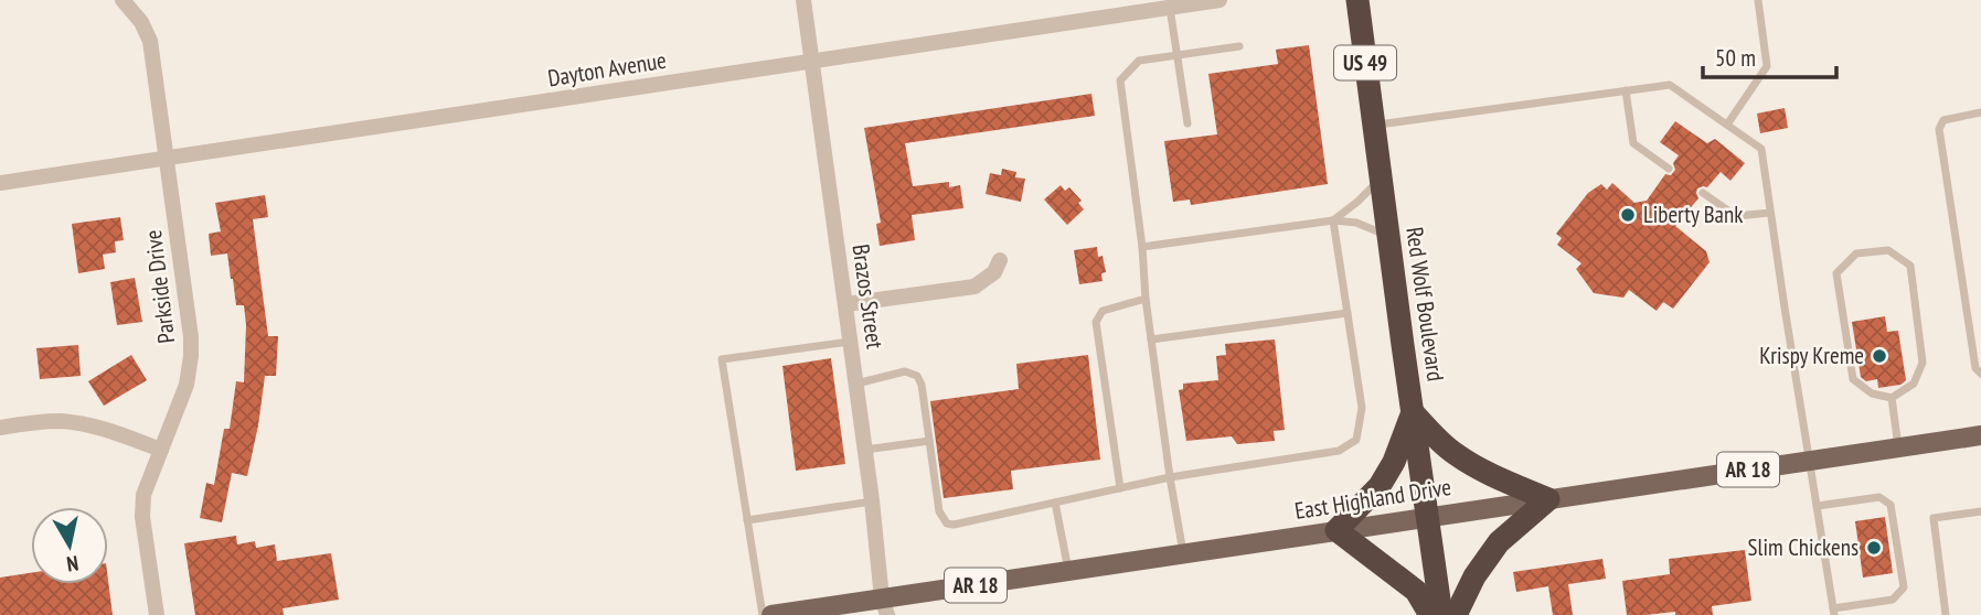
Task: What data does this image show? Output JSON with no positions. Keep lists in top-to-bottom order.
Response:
{
  "streets": {
    "highway": ["US 49", "Red Wolf Boulevard"],
    "main road": ["AR 18", "East Highland Drive"],
    "street": ["Dayton Avenue", "Parkside Drive", "Brazos Street"]
  },
  "crossings": [
    ["Dayton Avenue", "Parkside Drive"],
    ["Dayton Avenue", "Brazos Street"],
    ["Brazos Street", "East Highland Drive"],
    ["Red Wolf Boulevard", "East Highland Drive"]
  ],
  "places": ["Liberty Bank", "Krispy Kreme", "Slim Chickens"],
  "scale_bar": "50 m",
  "north": "bottom"
}
